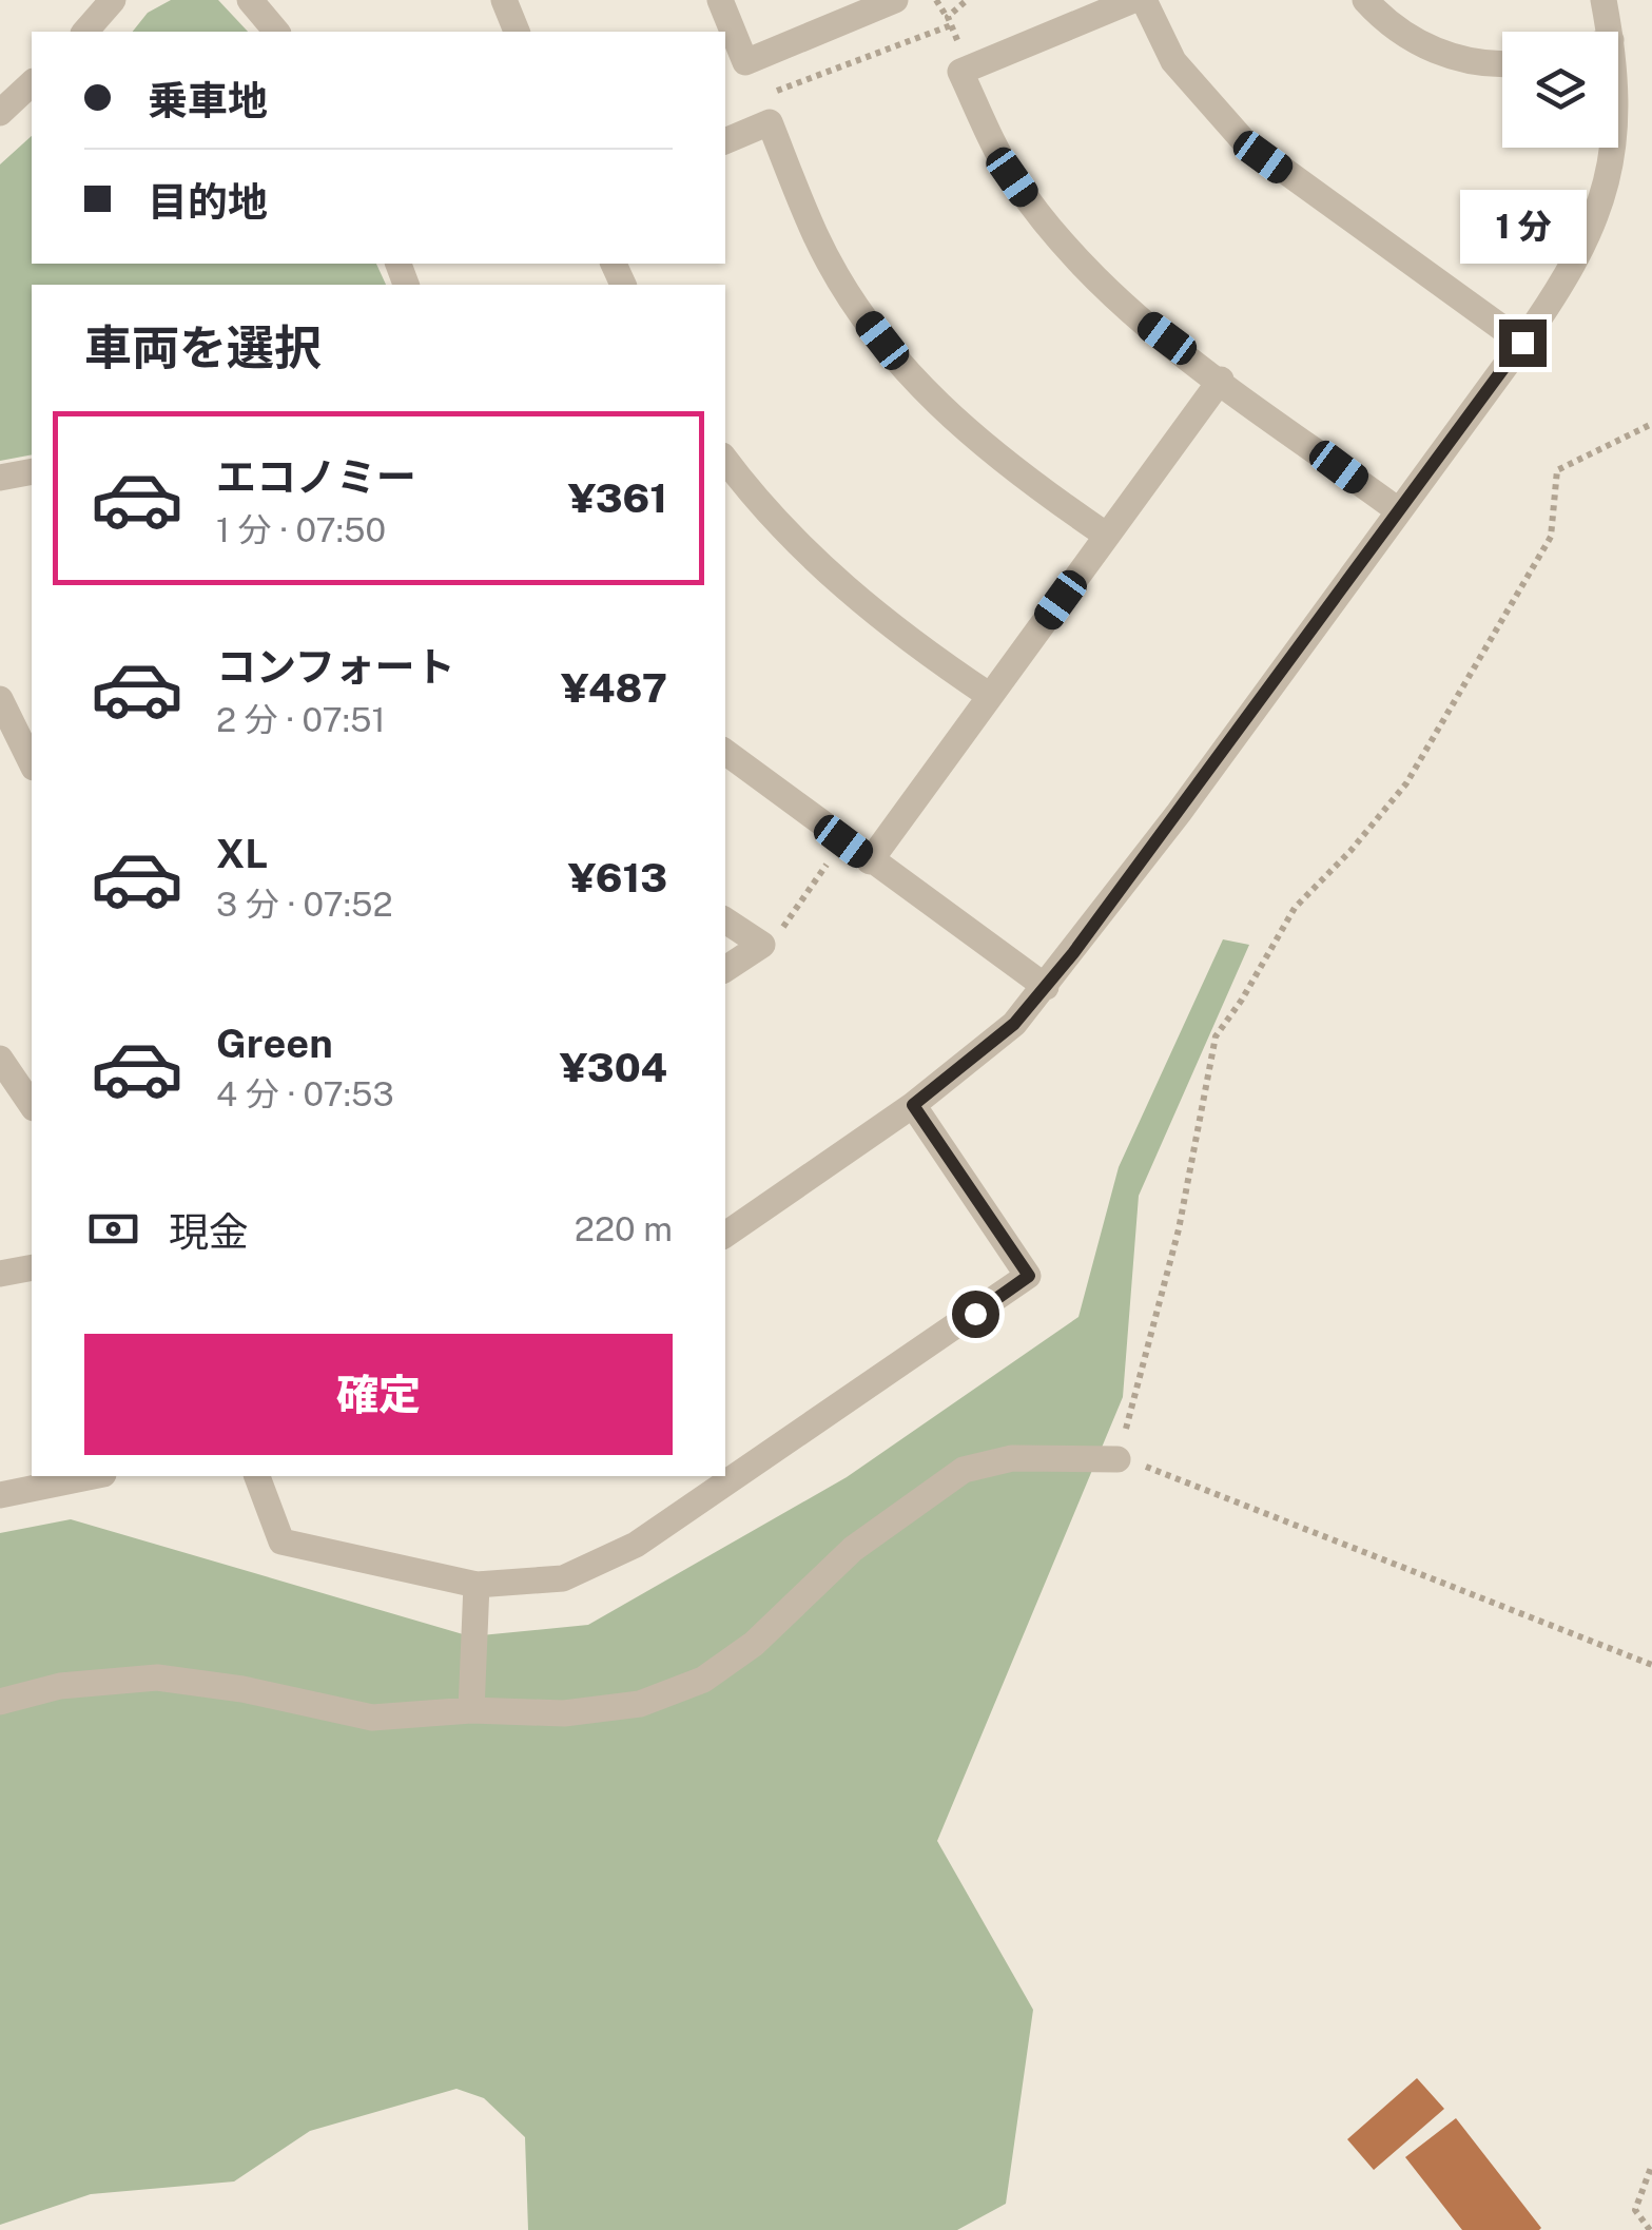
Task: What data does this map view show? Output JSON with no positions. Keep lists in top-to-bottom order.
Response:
{
  "page": {
    "banner": ["乗車地", "目的地"],
    "bubble": "1 分",
    "heading": "車両を選択",
    "list": [
      {
        "name": "エコノミー",
        "note": "1 分 · 07:50",
        "value": "¥361"
      },
      {
        "name": "コンフォート",
        "note": "2 分 · 07:51",
        "value": "¥487"
      },
      {
        "name": "XL",
        "note": "3 分 · 07:52",
        "value": "¥613"
      },
      {
        "name": "Green",
        "note": "4 分 · 07:53",
        "value": "¥304"
      }
    ],
    "pay": ["現金", "220 m"],
    "buttons": "確定"
  }
}
